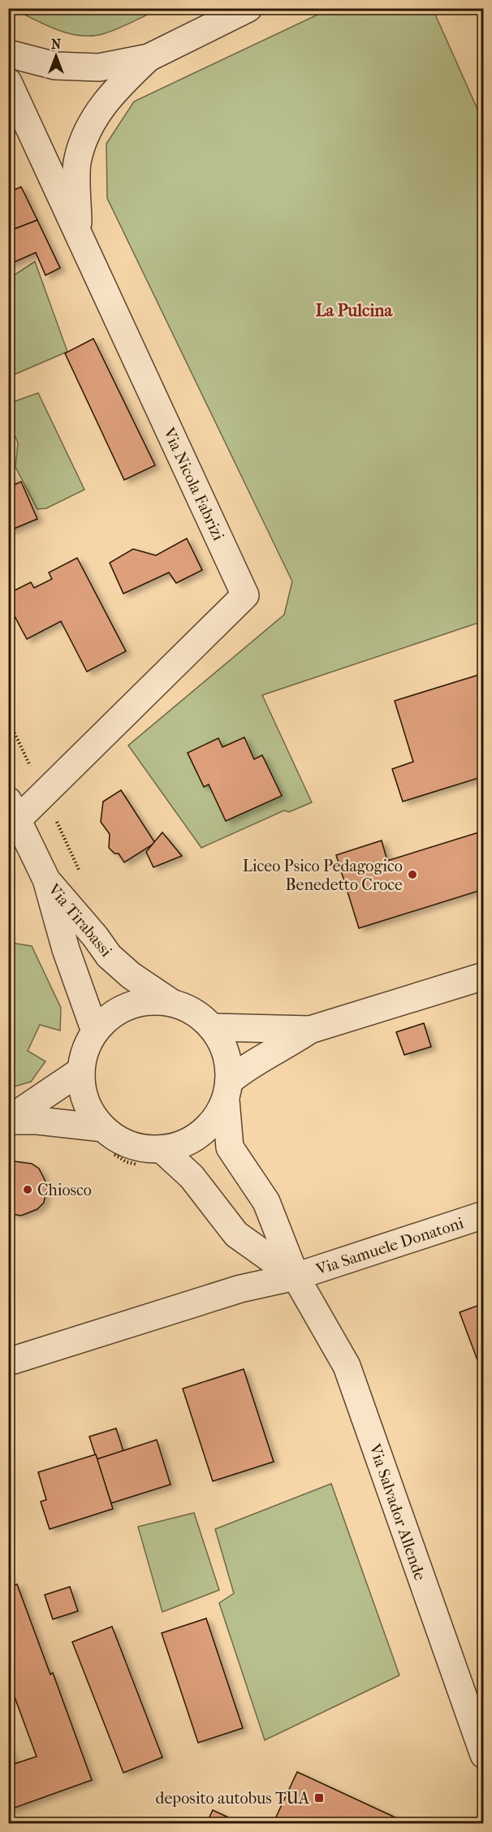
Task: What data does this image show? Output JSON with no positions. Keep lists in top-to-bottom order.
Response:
{
  "streets": {
    "street": [
      "Via Nicola Fabrizi",
      "Via Tirabassi",
      "Via Samuele Donatoni",
      "Via Salvador Allende"
    ]
  },
  "crossings": [
    ["Via Tirabassi", "Via Salvador Allende"],
    ["Via Samuele Donatoni", "Via Salvador Allende"]
  ],
  "districts": ["La Pulcina"],
  "places": {
    "other": ["Liceo Psico Pedagogico Benedetto Croce", "Chiosco"],
    "transit": ["deposito autobus TUA"]
  },
  "north": "top"
}
